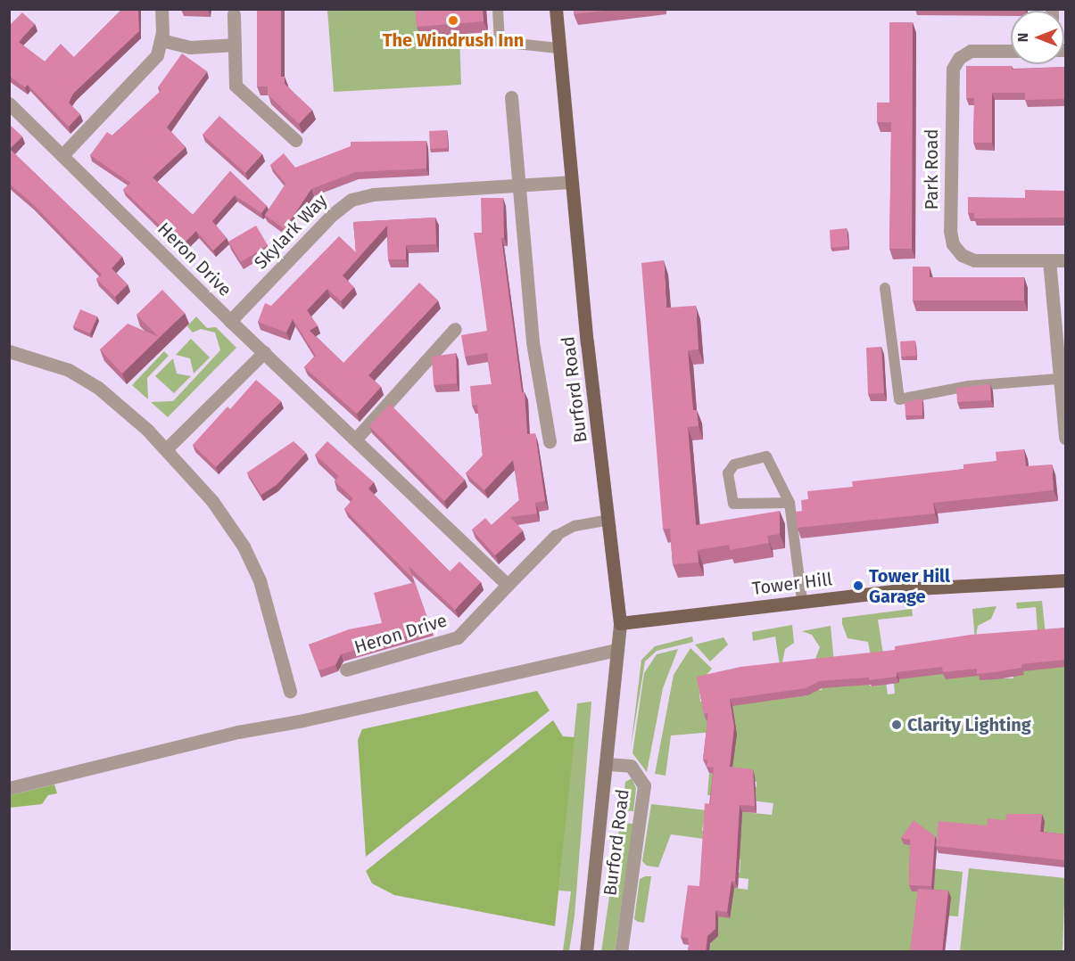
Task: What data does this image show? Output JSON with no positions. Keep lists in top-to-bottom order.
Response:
{
  "streets": {
    "main road": ["Burford Road", "Tower Hill"],
    "street": ["Park Road", "Skylark Way", "Heron Drive"]
  },
  "crossings": [
    ["Skylark Way", "Heron Drive"],
    ["Skylark Way", "Burford Road"],
    ["Burford Road", "Tower Hill"]
  ],
  "places": ["The Windrush Inn", "Tower Hill Garage", "Clarity Lighting"],
  "north": "left"
}
